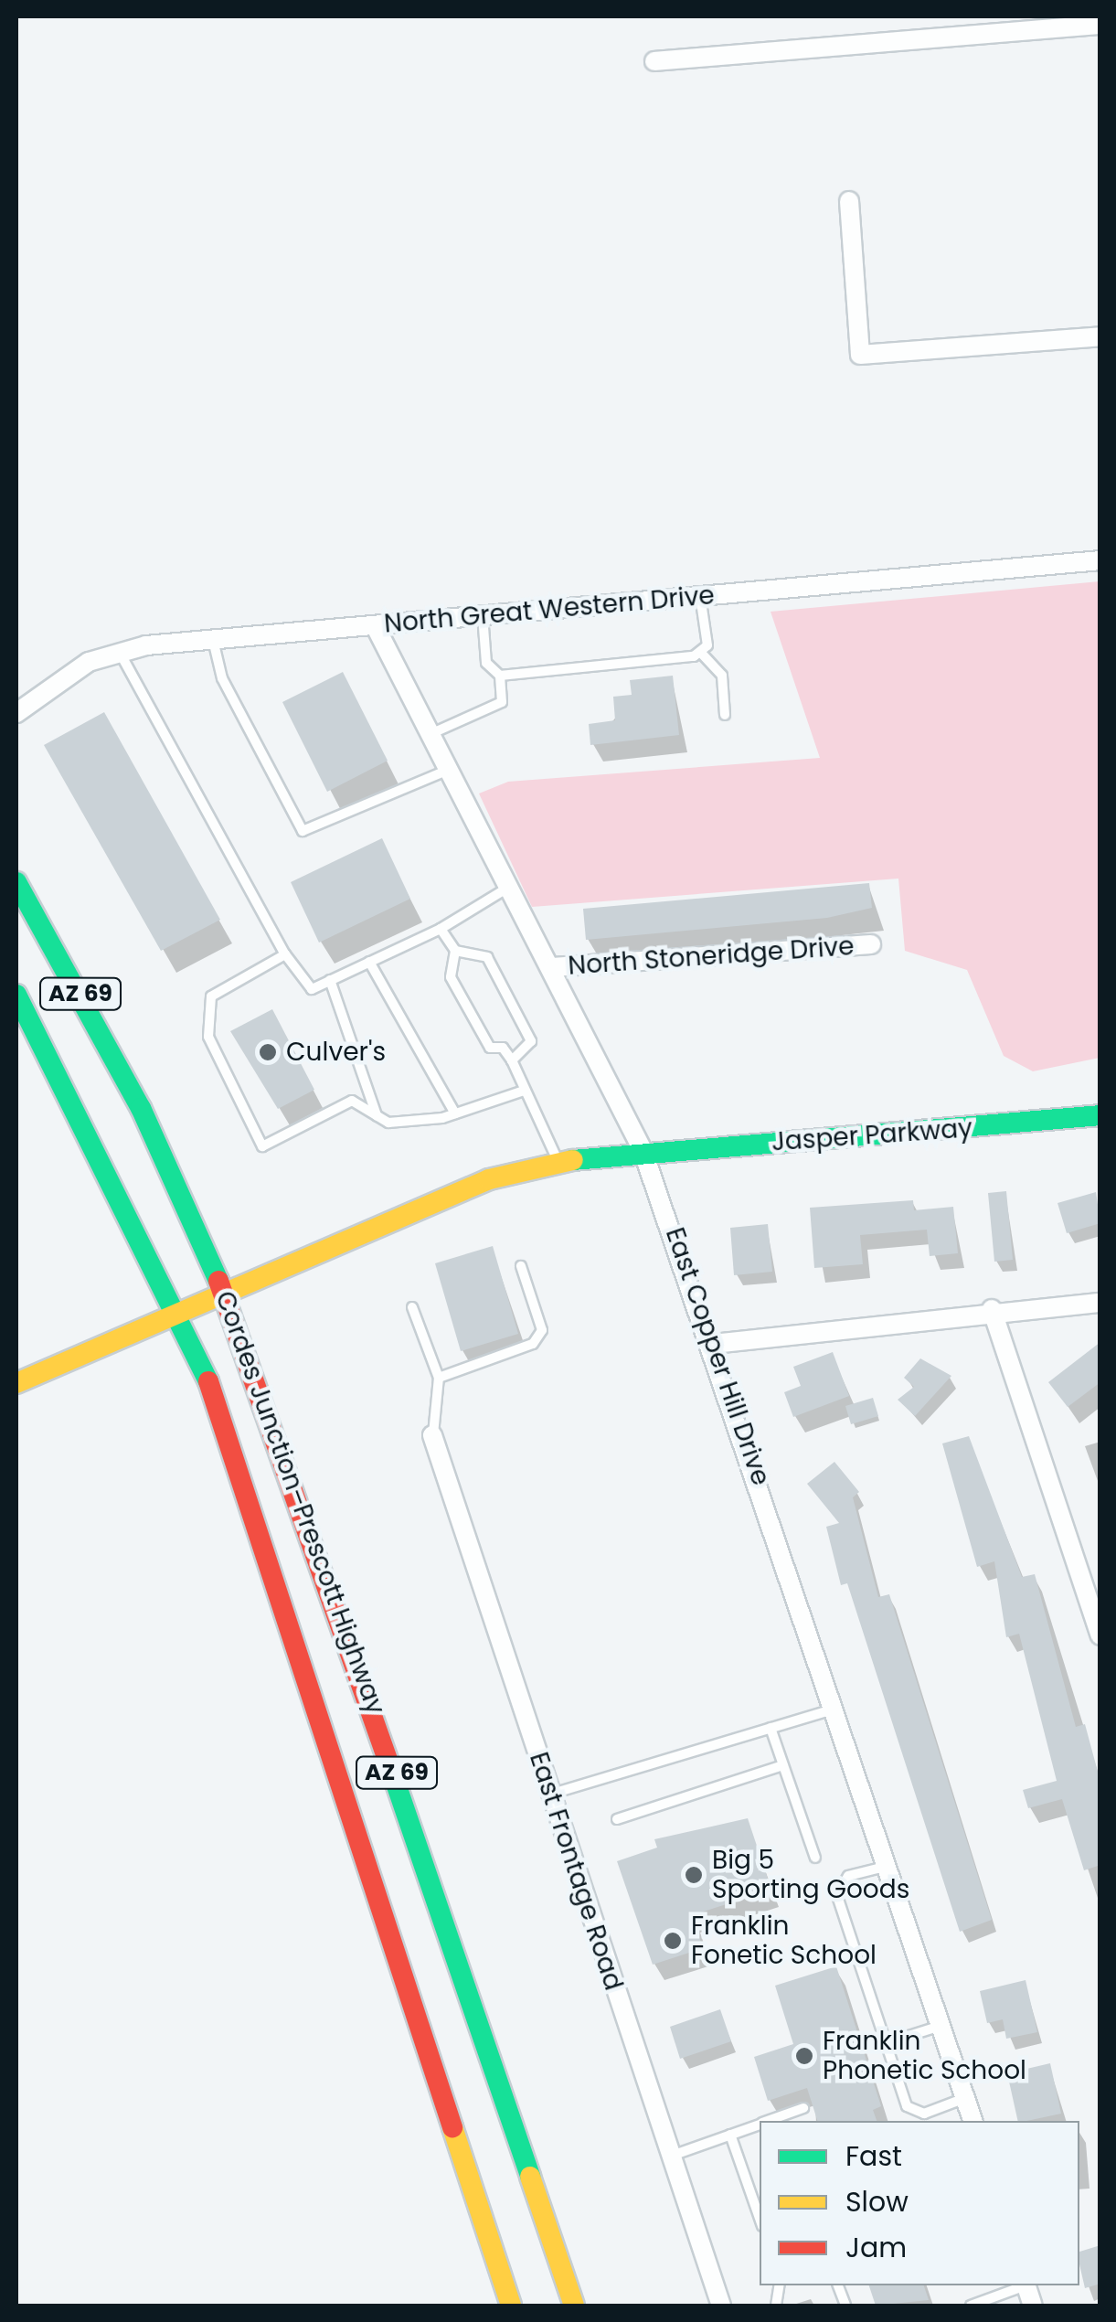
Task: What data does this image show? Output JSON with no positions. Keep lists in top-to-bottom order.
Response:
{
  "streets": {
    "main road": ["AZ 69", "Jasper Parkway", "Cordes Junction–Prescott Highway"],
    "street": [
      "North Great Western Drive",
      "North Stoneridge Drive",
      "East Copper Hill Drive",
      "East Frontage Road"
    ]
  },
  "crossings": [
    ["North Great Western Drive", "East Copper Hill Drive"],
    ["North Stoneridge Drive", "East Copper Hill Drive"],
    ["Jasper Parkway", "East Copper Hill Drive"]
  ],
  "places": [
    "Culver's",
    "Big 5 Sporting Goods",
    "Franklin Fonetic School",
    "Franklin Phonetic School"
  ],
  "legend": ["Fast", "Slow", "Jam"]
}
